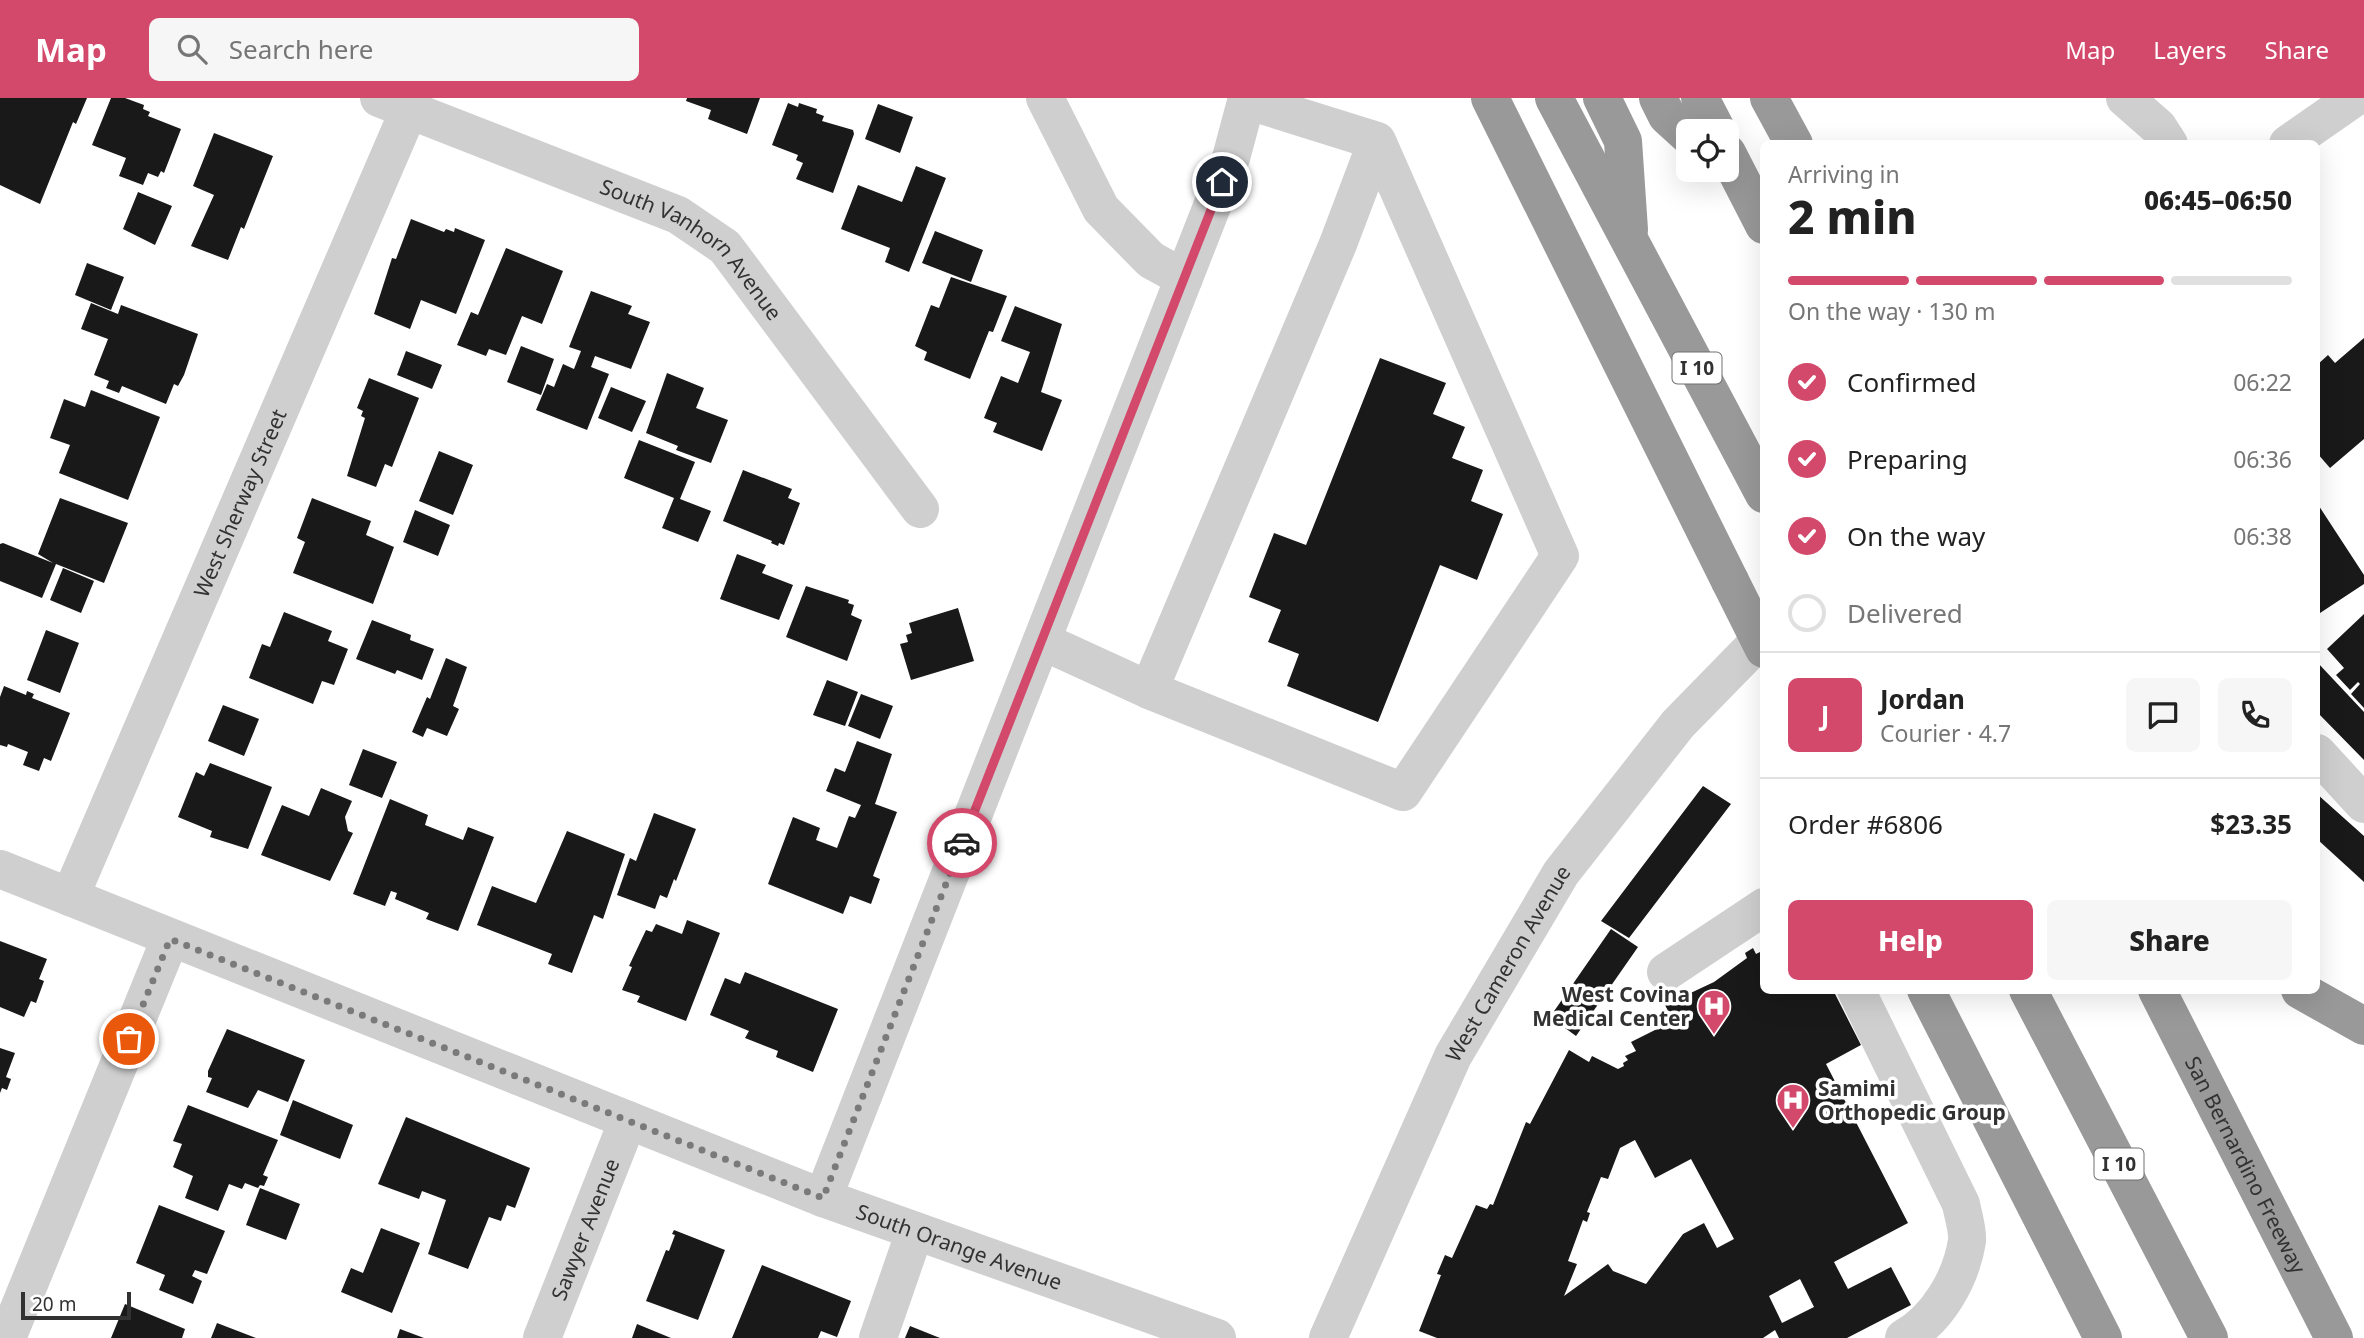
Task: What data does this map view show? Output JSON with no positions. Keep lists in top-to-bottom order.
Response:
{
  "streets": {
    "highway": ["I 10", "San Bernardino Freeway"],
    "street": [
      "South Vanhorn Avenue",
      "West Sherway Street",
      "West Cameron Avenue",
      "Sawyer Avenue",
      "South Orange Avenue"
    ]
  },
  "crossings": [
    ["South Vanhorn Avenue", "West Sherway Street"],
    ["West Sherway Street", "South Orange Avenue"],
    ["Sawyer Avenue", "South Orange Avenue"]
  ],
  "places": {
    "hospital": ["West Covina Medical Center", "Samimi Orthopedic Group"]
  },
  "scale_bar": "20 m",
  "page": {
    "header": "Map",
    "search": "Search here",
    "nav": ["Map", "Layers", "Share"],
    "heading": ["2 min", "Arriving in", "06:45–06:50"],
    "panel": [
      "Jordan",
      "Courier · 4.7",
      "Order #6806",
      "$23.35"
    ],
    "bar": "On the way · 130 m",
    "list": [
      ["Confirmed", "06:22"],
      ["Preparing", "06:36"],
      ["On the way", "06:38"],
      "Delivered"
    ],
    "round": "J",
    "buttons": ["Help", "Share"],
    "scale": "20 m"
  }
}
